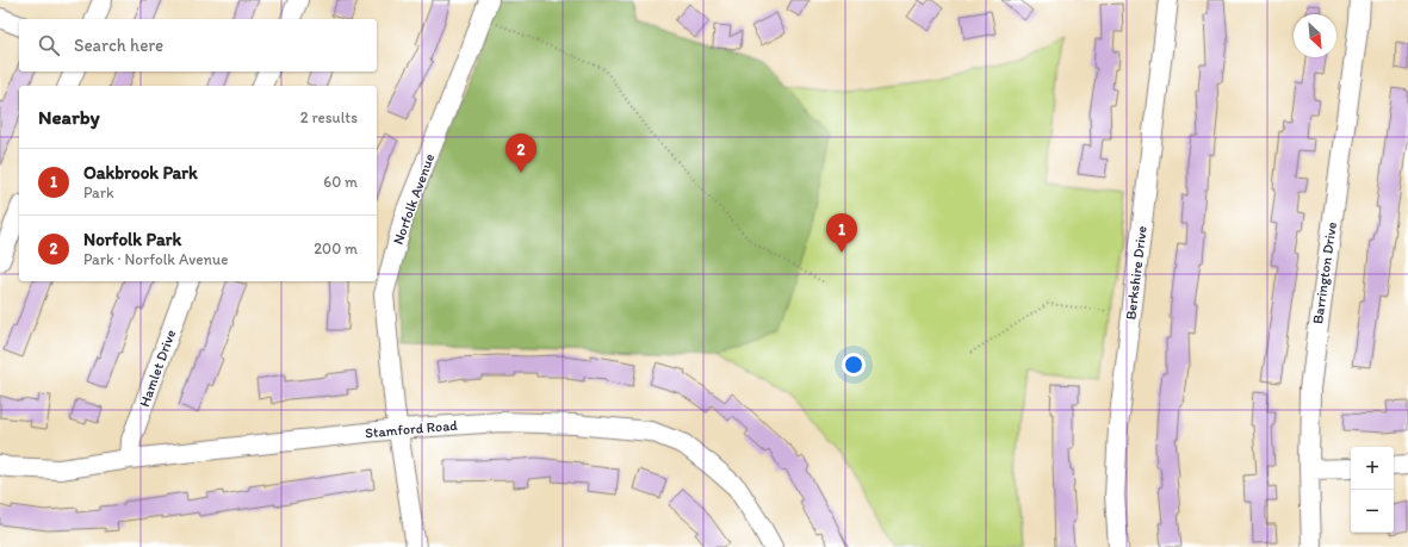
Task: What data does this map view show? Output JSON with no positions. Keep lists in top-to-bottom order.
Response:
{
  "streets": {
    "street": [
      "Norfolk Avenue",
      "Berkshire Drive",
      "Barrington Drive",
      "Hamlet Drive",
      "Stamford Road"
    ]
  },
  "crossings": [
    ["Norfolk Avenue", "Stamford Road"],
    ["Hamlet Drive", "Stamford Road"]
  ],
  "north": "bottom right",
  "page": {
    "search": "Search here",
    "heading": ["Nearby", "2 results"],
    "pins": ["2", "1"],
    "list": [
      {
        "mark": "1",
        "name": "Oakbrook Park",
        "note": "Park",
        "value": "60 m"
      },
      {
        "mark": "2",
        "name": "Norfolk Park",
        "note": "Park · Norfolk Avenue",
        "value": "200 m"
      }
    ],
    "map_buttons": ["+", "−"]
  }
}
